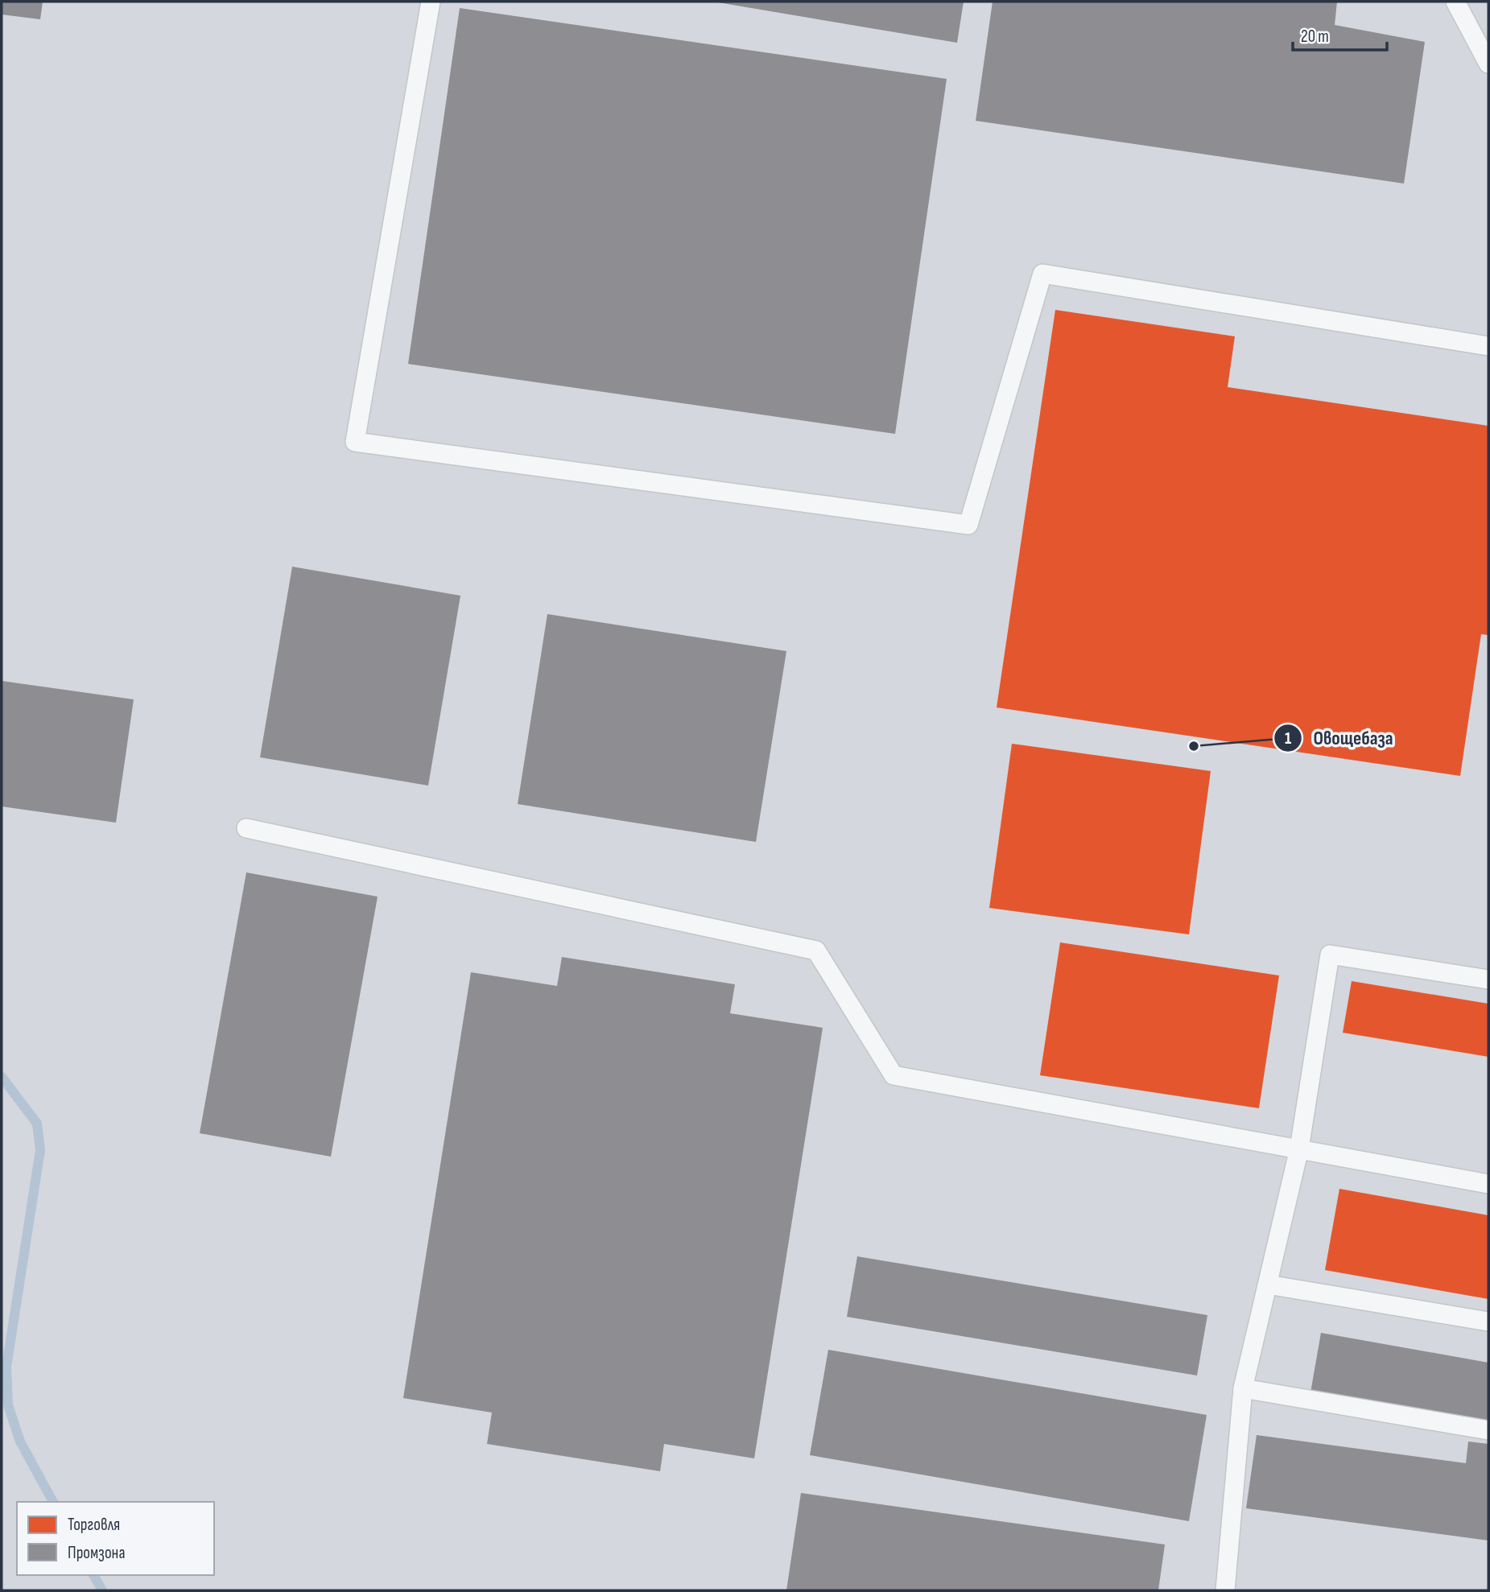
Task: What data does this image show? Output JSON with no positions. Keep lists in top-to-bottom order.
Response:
{
  "places": ["Овощебаза"],
  "legend": ["Торговля", "Промзона"],
  "scale_bar": "20 m"
}
